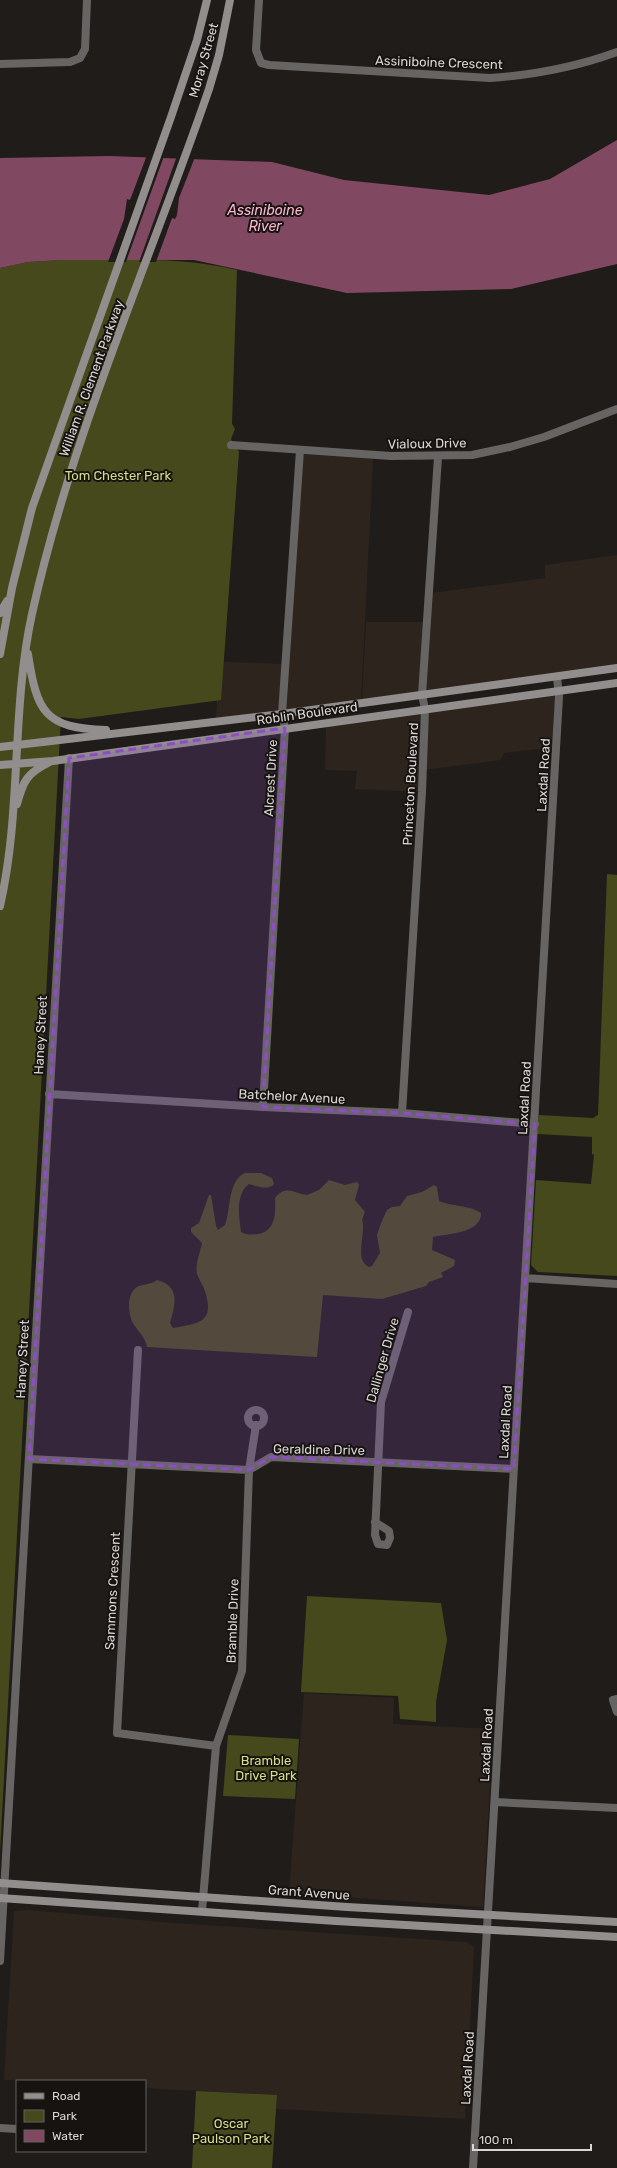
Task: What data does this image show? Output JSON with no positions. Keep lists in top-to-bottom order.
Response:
{
  "streets": {
    "main road": [
      "Moray Street",
      "William R. Clement Parkway",
      "Roblin Boulevard",
      "Grant Avenue"
    ],
    "street": [
      "Assiniboine Crescent",
      "Vialoux Drive",
      "Laxdal Road",
      "Alcrest Drive",
      "Princeton Boulevard",
      "Haney Street",
      "Batchelor Avenue",
      "Dallinger Drive",
      "Geraldine Drive",
      "Sammons Crescent",
      "Bramble Drive"
    ]
  },
  "crossings": [
    ["Moray Street", "William R. Clement Parkway"],
    ["William R. Clement Parkway", "Roblin Boulevard"],
    ["Vialoux Drive", "Alcrest Drive"],
    ["Vialoux Drive", "Princeton Boulevard"],
    ["Roblin Boulevard", "Laxdal Road"],
    ["Roblin Boulevard", "Alcrest Drive"],
    ["Roblin Boulevard", "Princeton Boulevard"],
    ["Roblin Boulevard", "Haney Street"],
    ["Laxdal Road", "Batchelor Avenue"],
    ["Laxdal Road", "Geraldine Drive"],
    ["Laxdal Road", "Grant Avenue"],
    ["Alcrest Drive", "Batchelor Avenue"],
    ["Princeton Boulevard", "Batchelor Avenue"],
    ["Haney Street", "Batchelor Avenue"],
    ["Haney Street", "Grant Avenue"],
    ["Dallinger Drive", "Geraldine Drive"],
    ["Geraldine Drive", "Bramble Drive"],
    ["Sammons Crescent", "Bramble Drive"],
    ["Bramble Drive", "Grant Avenue"]
  ],
  "water": ["Assiniboine River"],
  "parks": ["Tom Chester Park", "Bramble Drive Park", "Oscar Paulson Park"],
  "legend": ["Road", "Park", "Water"],
  "scale_bar": "100 m"
}
